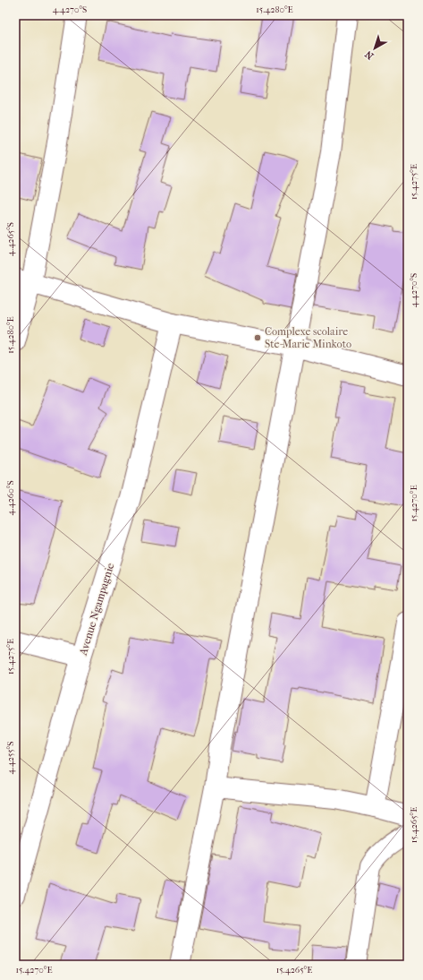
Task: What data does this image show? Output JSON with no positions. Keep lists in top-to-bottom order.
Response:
{
  "streets": {
    "street": ["Avenue Ngampagnie"]
  },
  "places": ["Complexe scolaire Ste-Marie Minkoto"],
  "north": "bottom left",
  "coordinates": [
    "4.4270°S",
    "15.4280°E",
    "15.4275°E",
    "4.4265°S",
    "4.4260°S",
    "15.4270°E",
    "4.4255°S",
    "15.4265°E"
  ]
}
